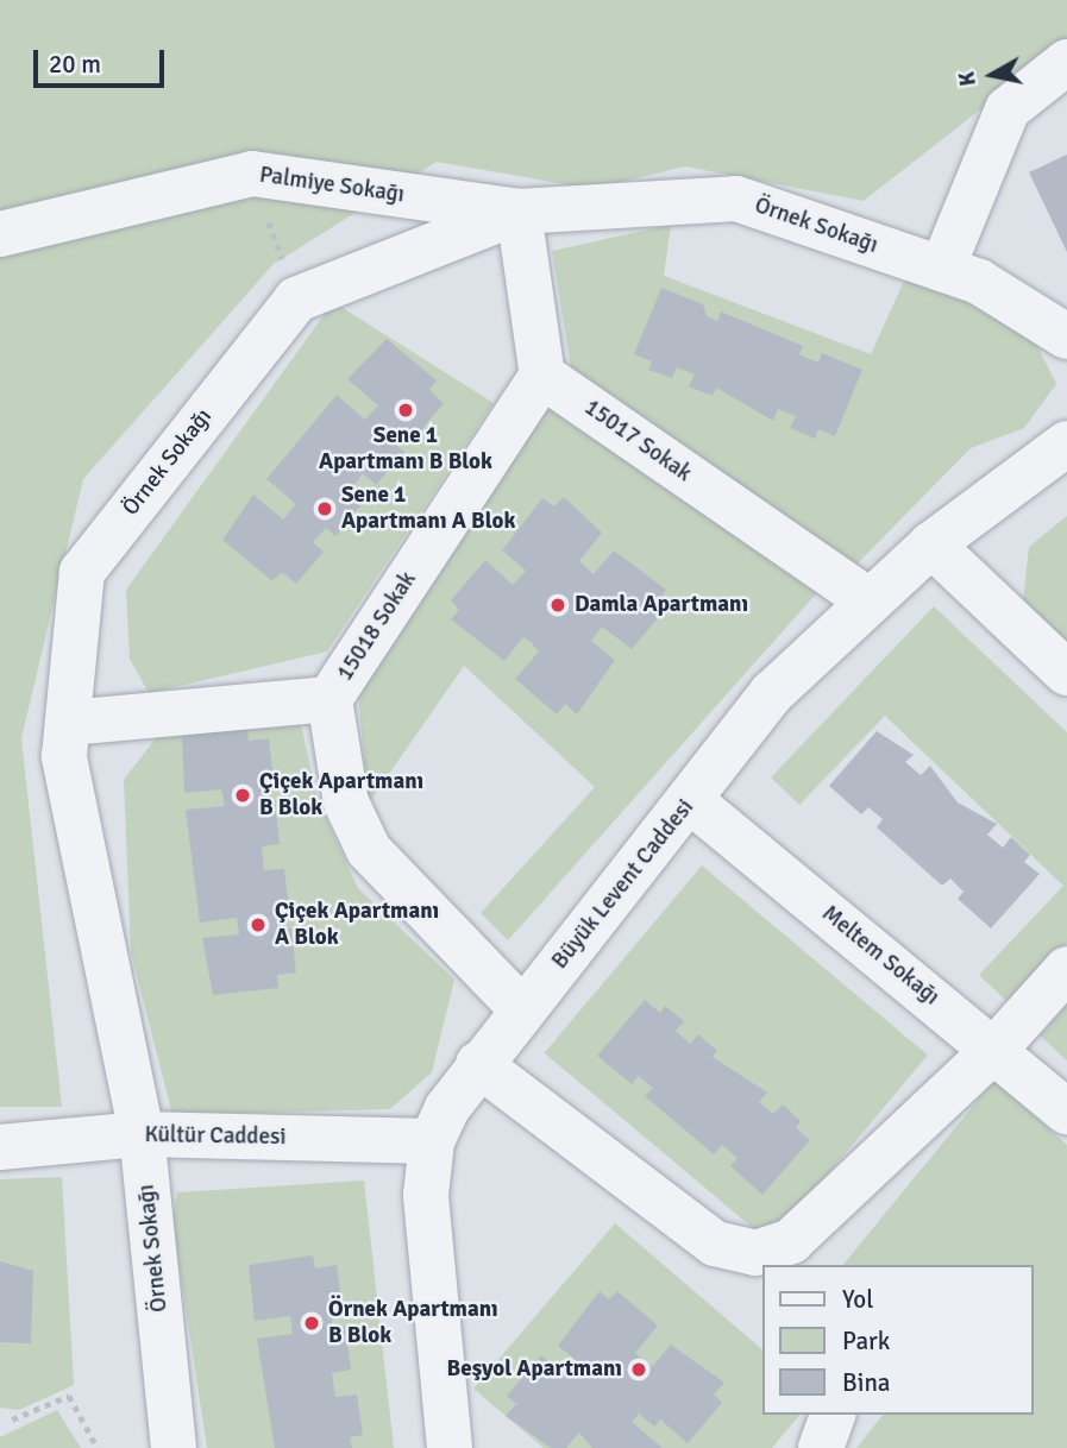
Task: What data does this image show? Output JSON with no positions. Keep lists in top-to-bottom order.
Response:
{
  "streets": {
    "street": [
      "Palmiye Sokağı",
      "Örnek Sokağı",
      "15017 Sokak",
      "15018 Sokak",
      "Büyük Levent Caddesi",
      "Meltem Sokağı",
      "Kültür Caddesi"
    ]
  },
  "crossings": [
    ["Palmiye Sokağı", "Örnek Sokağı"],
    ["Örnek Sokağı", "15018 Sokak"],
    ["Örnek Sokağı", "Kültür Caddesi"],
    ["15017 Sokak", "15018 Sokak"],
    ["15017 Sokak", "Büyük Levent Caddesi"],
    ["Büyük Levent Caddesi", "Meltem Sokağı"],
    ["Büyük Levent Caddesi", "Kültür Caddesi"]
  ],
  "places": [
    "Sene 1 Apartmanı B Blok",
    "Sene 1 Apartmanı A Blok",
    "Damla Apartmanı",
    "Çiçek Apartmanı B Blok",
    "Çiçek Apartmanı A Blok",
    "Örnek Apartmanı B Blok",
    "Beşyol Apartmanı"
  ],
  "legend": ["Yol", "Park", "Bina"],
  "scale_bar": "20 m",
  "north": "left"
}
